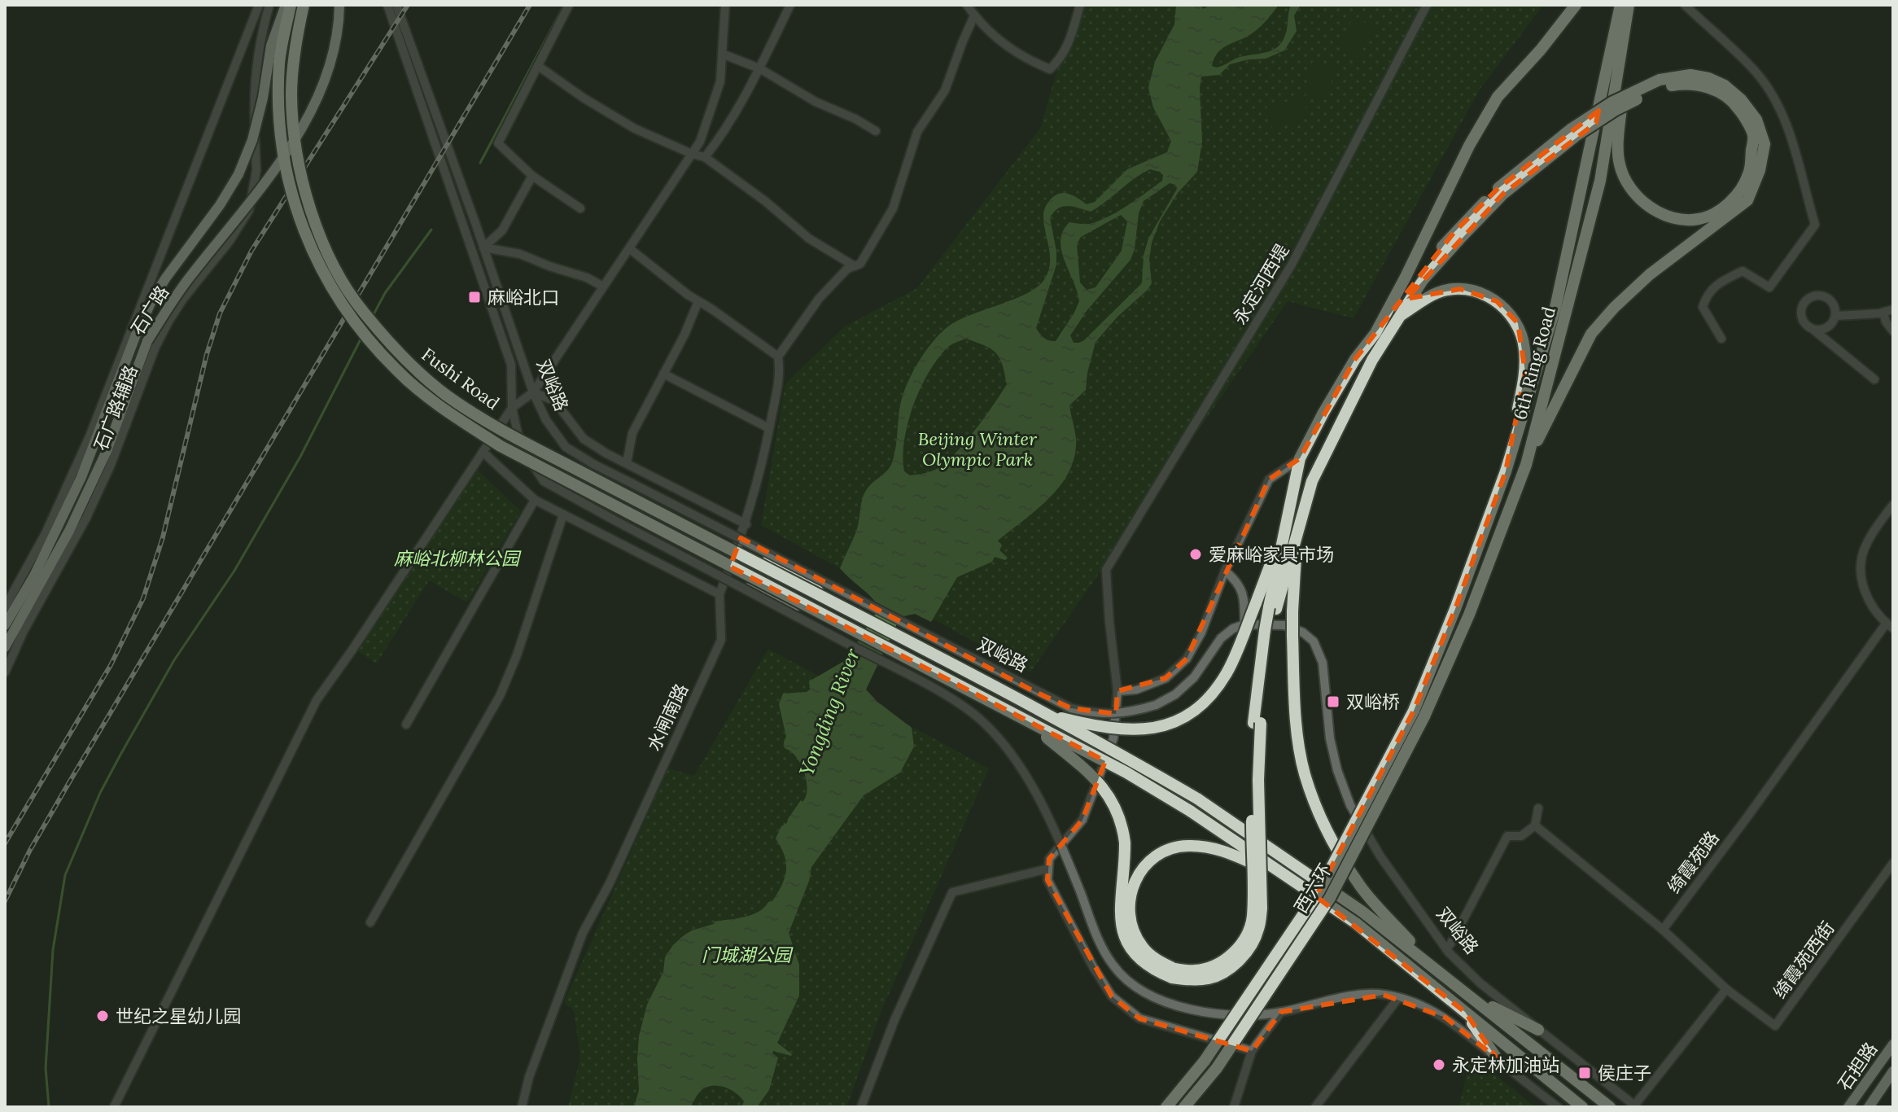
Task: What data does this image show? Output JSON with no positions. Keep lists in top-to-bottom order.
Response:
{
  "streets": {
    "highway": [
      "6th Ring Road",
      "Fushi Road",
      "双峪路",
      "西六环"
    ],
    "main road": ["石广路", "石担路"],
    "street": [
      "永定河西堤",
      "石广路辅路",
      "水闸南路",
      "绮霞苑路",
      "绮霞苑西街"
    ]
  },
  "crossings": [
    ["石广路", "Fushi Road"],
    ["6th Ring Road", "西六环"],
    ["Fushi Road", "双峪路"]
  ],
  "water": ["Yongding River"],
  "parks": ["Beijing Winter Olympic Park", "麻峪北柳林公园", "门城湖公园"],
  "places": {
    "transit": ["麻峪北口", "双峪桥", "侯庄子"],
    "other": ["爱麻峪家具市场", "世纪之星幼儿园", "永定林加油站"]
  }
}
